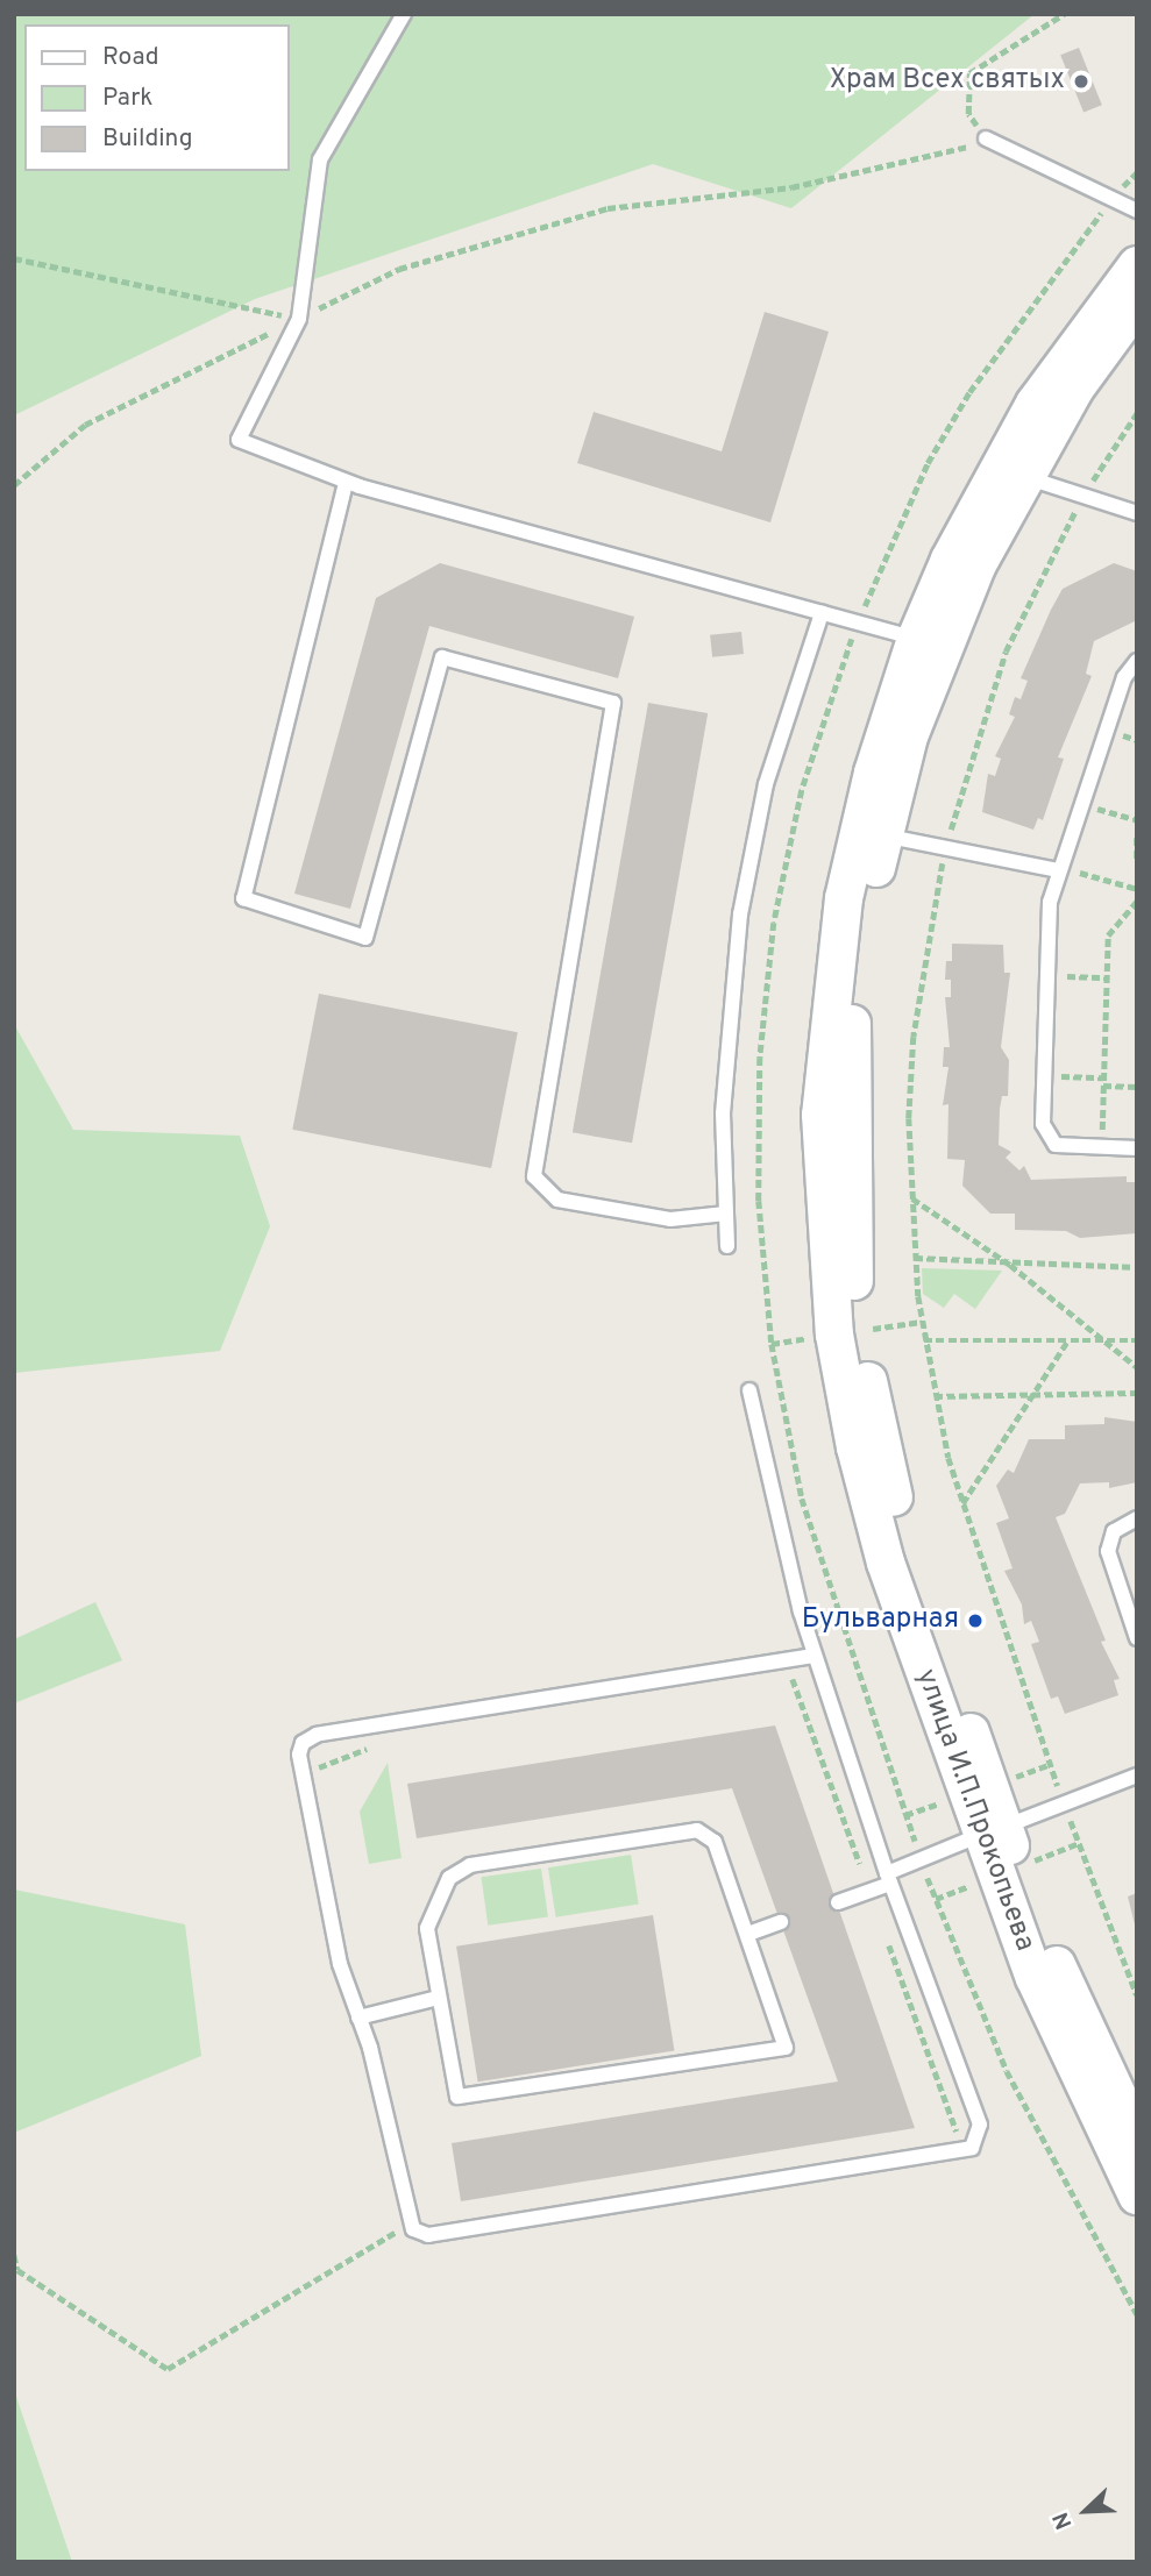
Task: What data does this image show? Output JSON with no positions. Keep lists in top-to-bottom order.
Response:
{
  "streets": {
    "street": ["улица И.П.Прокопьева"]
  },
  "places": ["Храм Всех святых", "Бульварная"],
  "legend": ["Road", "Park", "Building"],
  "north": "bottom left"
}
